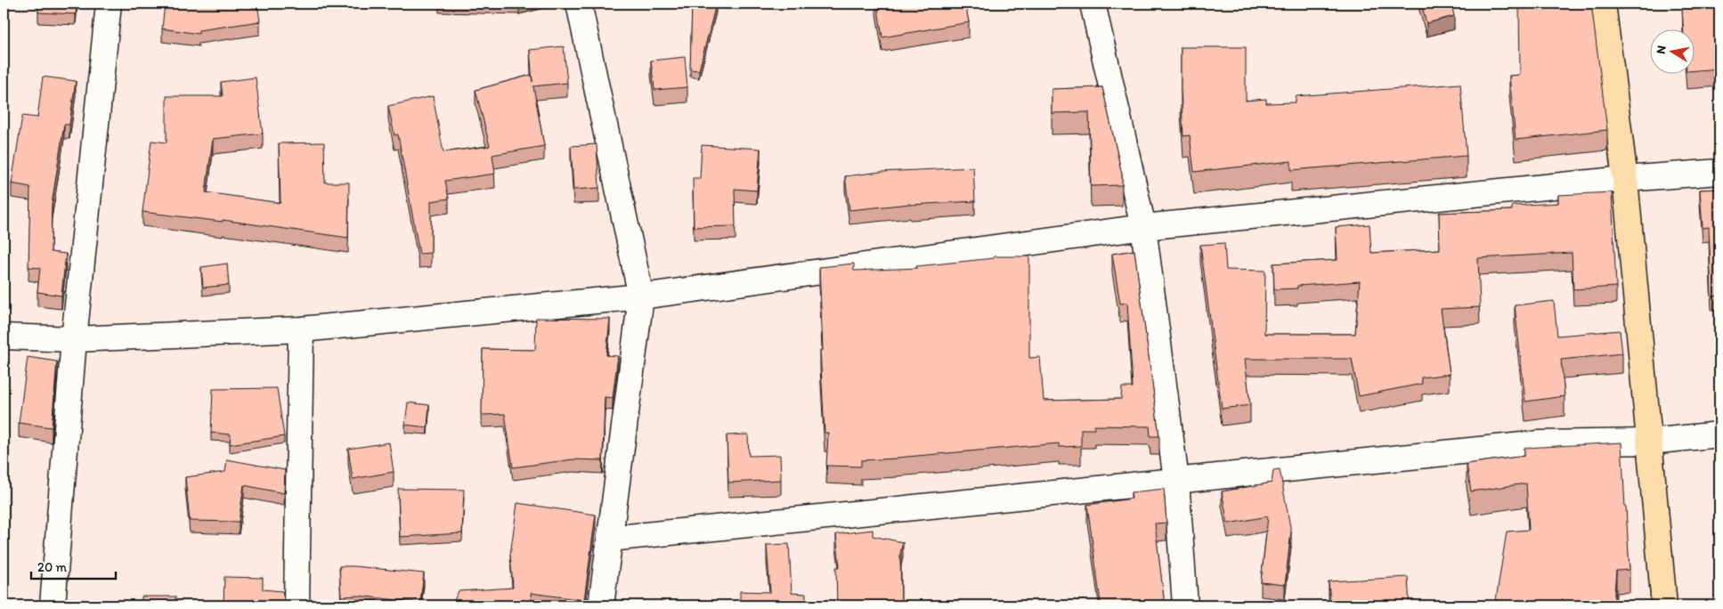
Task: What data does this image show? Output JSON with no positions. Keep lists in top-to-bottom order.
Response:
{
  "scale_bar": "20 m",
  "north": "left"
}
